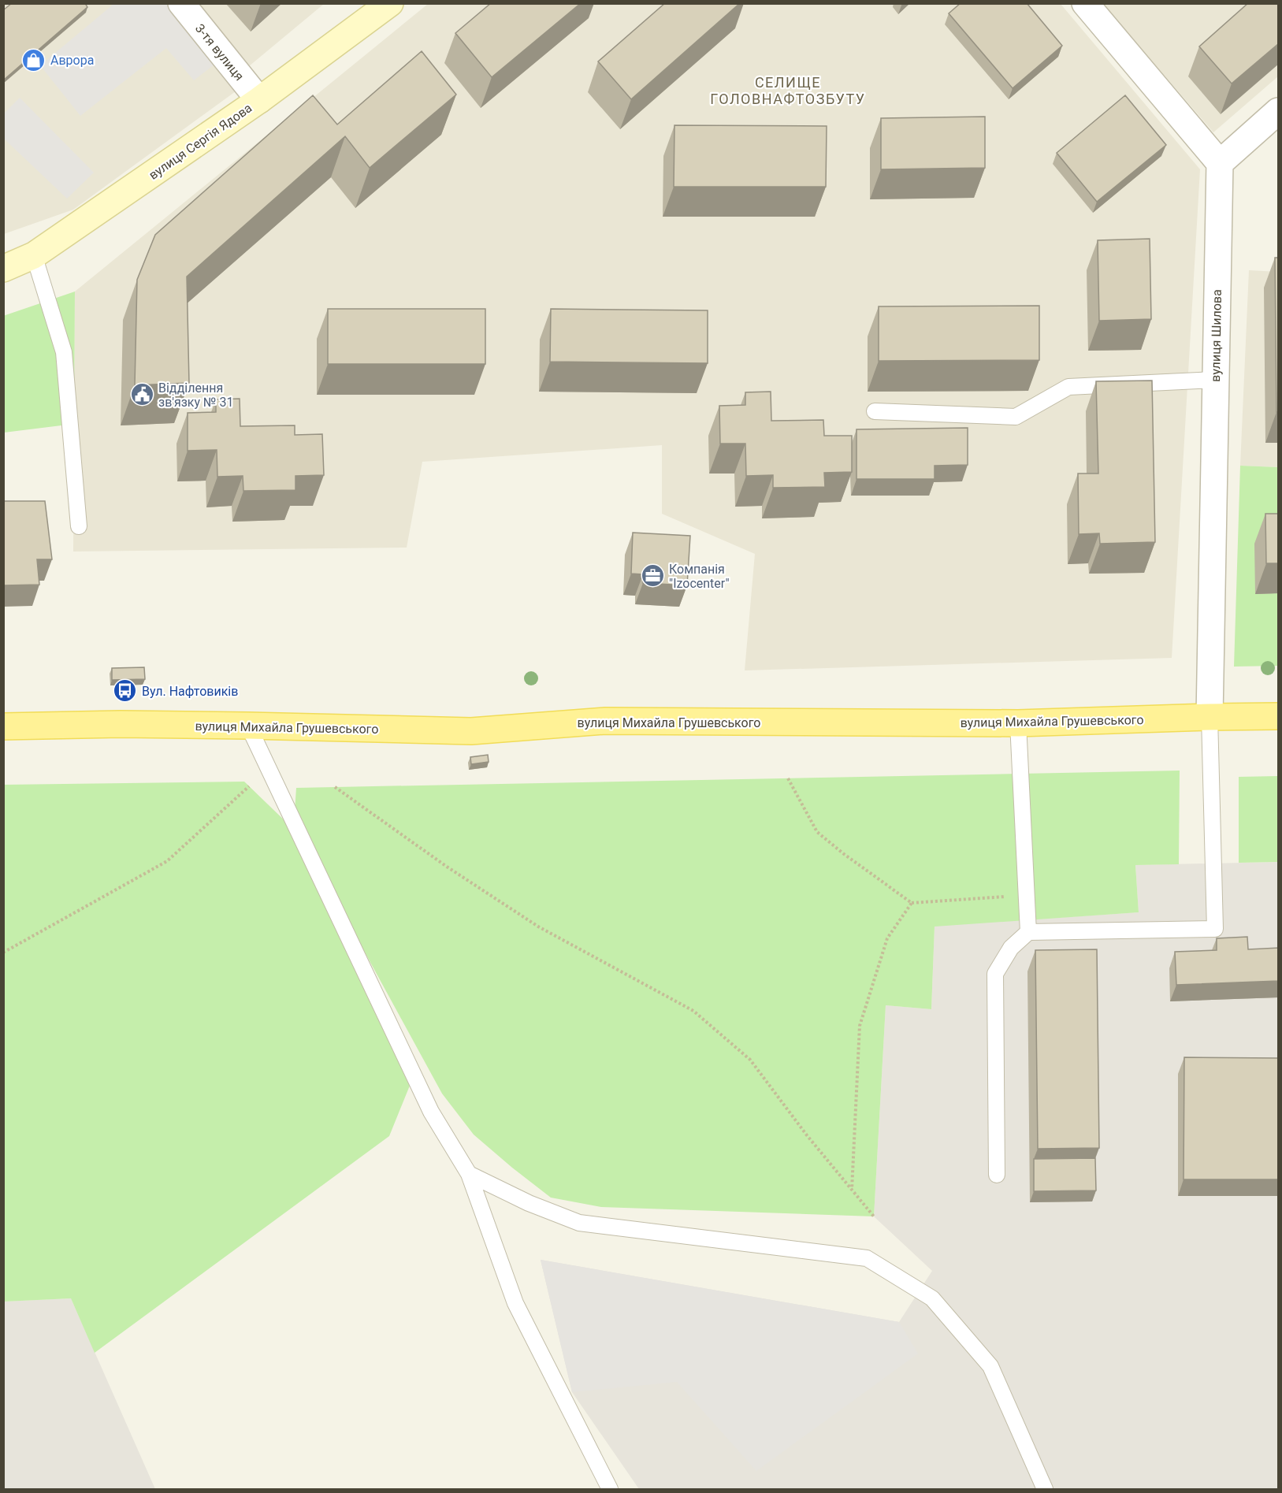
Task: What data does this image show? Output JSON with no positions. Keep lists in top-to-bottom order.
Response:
{
  "streets": {
    "main road": ["вулиця Михайла Грушевського"],
    "street": ["3-тя вулиця", "вулиця Сергія Ядова", "вулиця Шилова"]
  },
  "crossings": [
    ["3-тя вулиця", "вулиця Сергія Ядова"],
    ["вулиця Шилова", "вулиця Михайла Грушевського"]
  ],
  "districts": ["СЕЛИЩЕ ГОЛОВНАФТОЗБУТУ"],
  "places": {
    "shop": ["Аврора"],
    "public building": ["Відділення зв'язку № 31"],
    "office": ["Компанія \"Izocenter\""],
    "bus stop": ["Вул. Нафтовиків"]
  }
}
